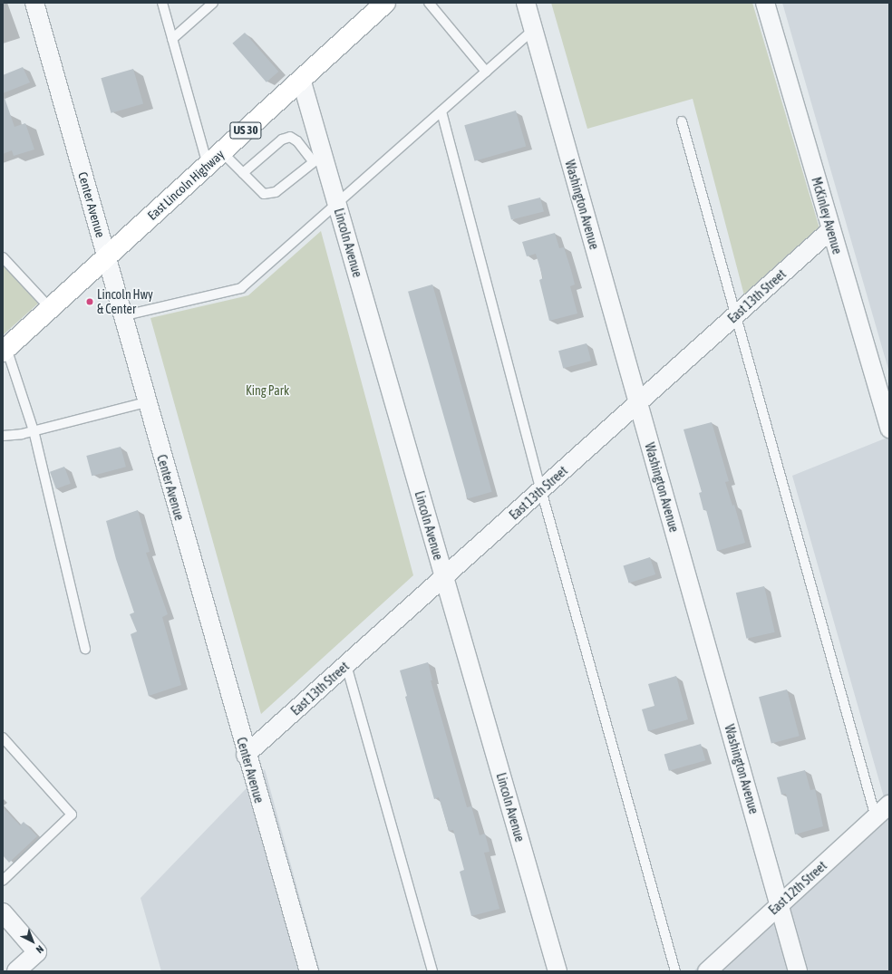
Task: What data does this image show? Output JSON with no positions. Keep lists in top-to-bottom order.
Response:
{
  "streets": {
    "main road": ["US 30", "East Lincoln Highway"],
    "street": [
      "Center Avenue",
      "Washington Avenue",
      "McKinley Avenue",
      "Lincoln Avenue",
      "East 13th Street",
      "East 12th Street"
    ]
  },
  "crossings": [
    ["East Lincoln Highway", "Center Avenue"],
    ["East Lincoln Highway", "Lincoln Avenue"],
    ["Center Avenue", "East 13th Street"],
    ["Washington Avenue", "East 13th Street"],
    ["Washington Avenue", "East 12th Street"],
    ["McKinley Avenue", "East 13th Street"],
    ["Lincoln Avenue", "East 13th Street"]
  ],
  "parks": ["King Park"],
  "places": ["Lincoln Hwy & Center"],
  "north": "bottom right"
}
